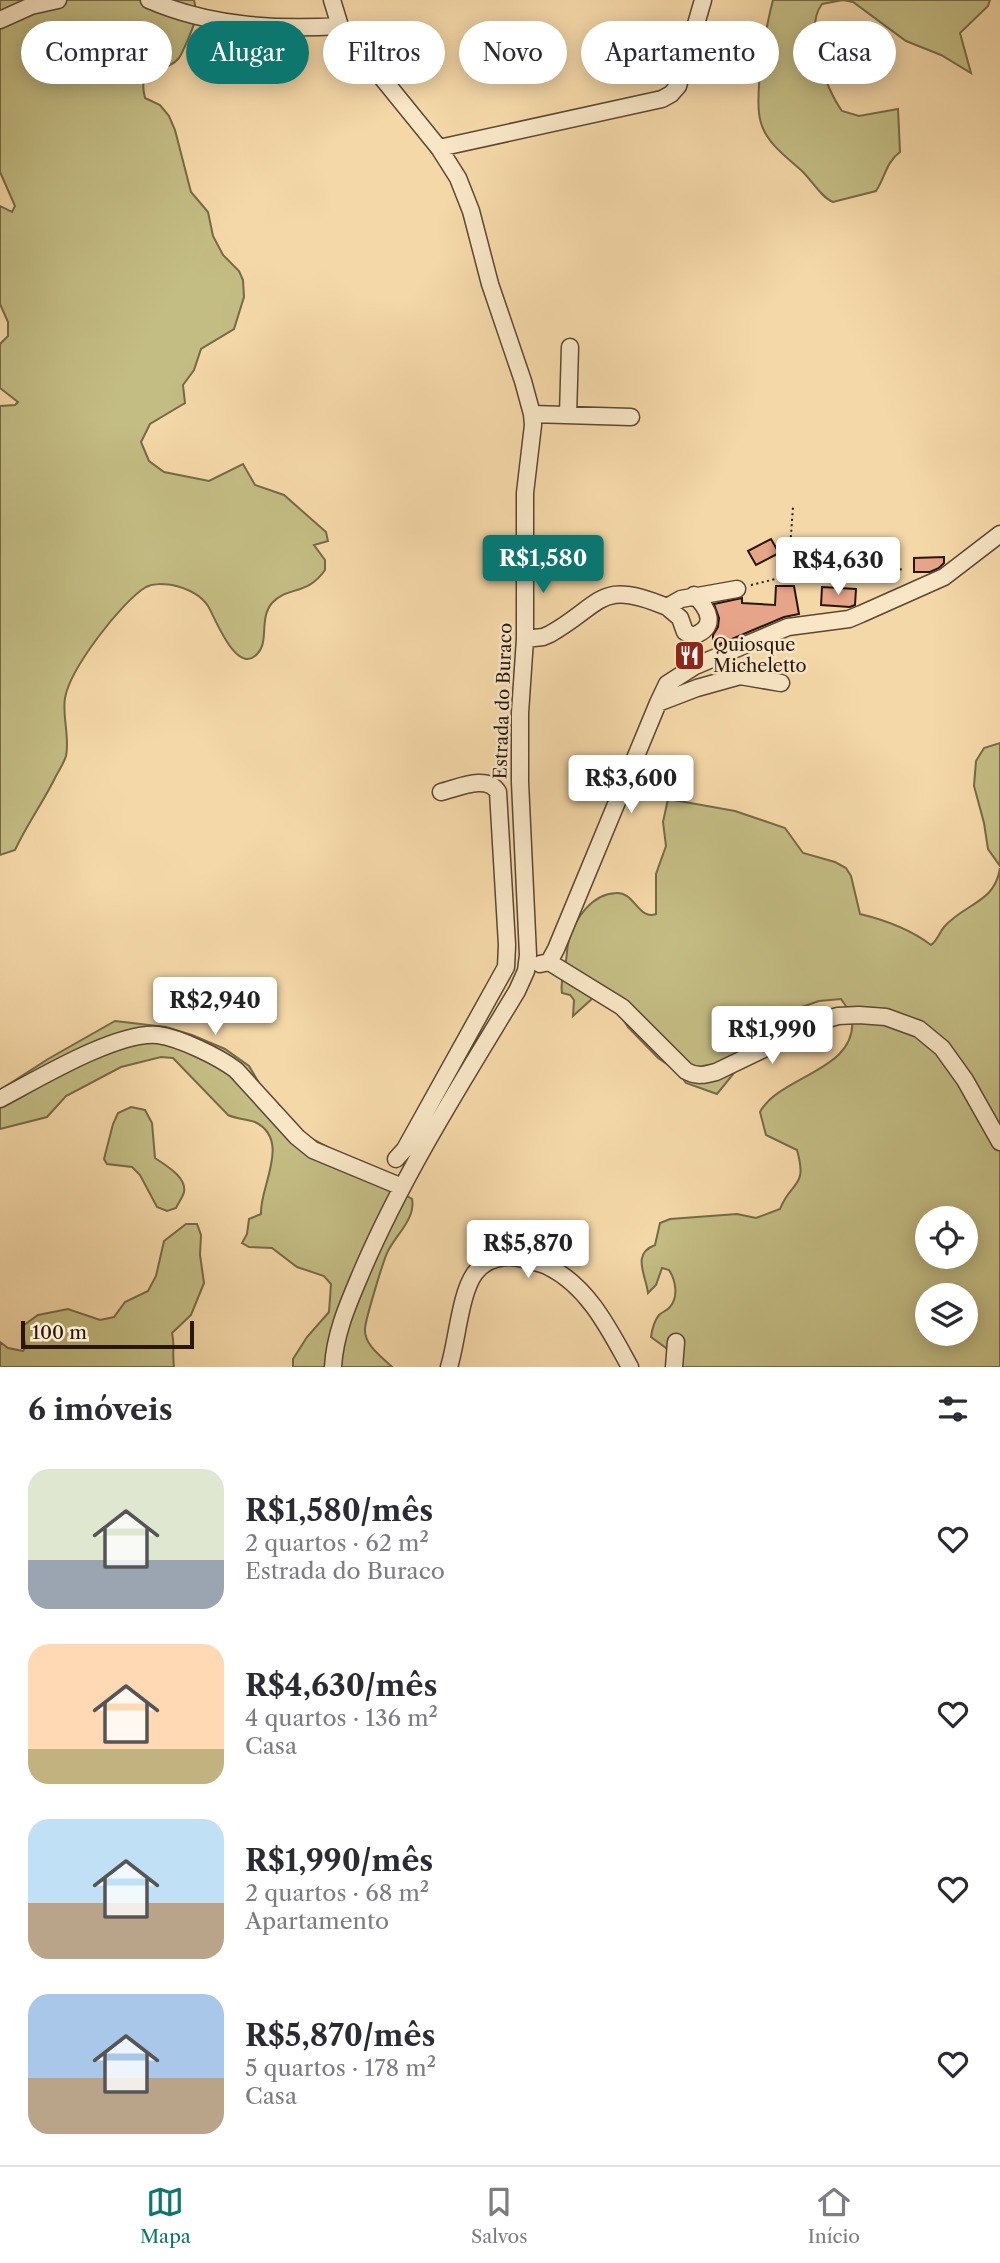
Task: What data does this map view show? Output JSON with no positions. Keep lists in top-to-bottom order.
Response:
{
  "streets": {
    "street": ["Estrada do Buraco"]
  },
  "places": {
    "restaurant": ["Quiosque Micheletto"]
  },
  "scale_bar": "100 m",
  "page": {
    "chip": [
      "Comprar",
      "Alugar",
      "Filtros",
      "Novo",
      "Apartamento",
      "Casa"
    ],
    "price": [
      "R$1,580",
      "R$4,630",
      "R$3,600",
      "R$2,940",
      "R$1,990",
      "R$5,870"
    ],
    "scale": "100 m",
    "heading": "6 imóveis",
    "list": [
      {
        "name": "R$1,580/mês",
        "note": "2 quartos · 62 m² · Estrada do Buraco"
      },
      {
        "name": "R$4,630/mês",
        "note": "4 quartos · 136 m² · Casa"
      },
      {
        "name": "R$1,990/mês",
        "note": "2 quartos · 68 m² · Apartamento"
      },
      {
        "name": "R$5,870/mês",
        "note": "5 quartos · 178 m² · Casa"
      }
    ],
    "tabs": ["Mapa", "Salvos", "Início"]
  }
}
